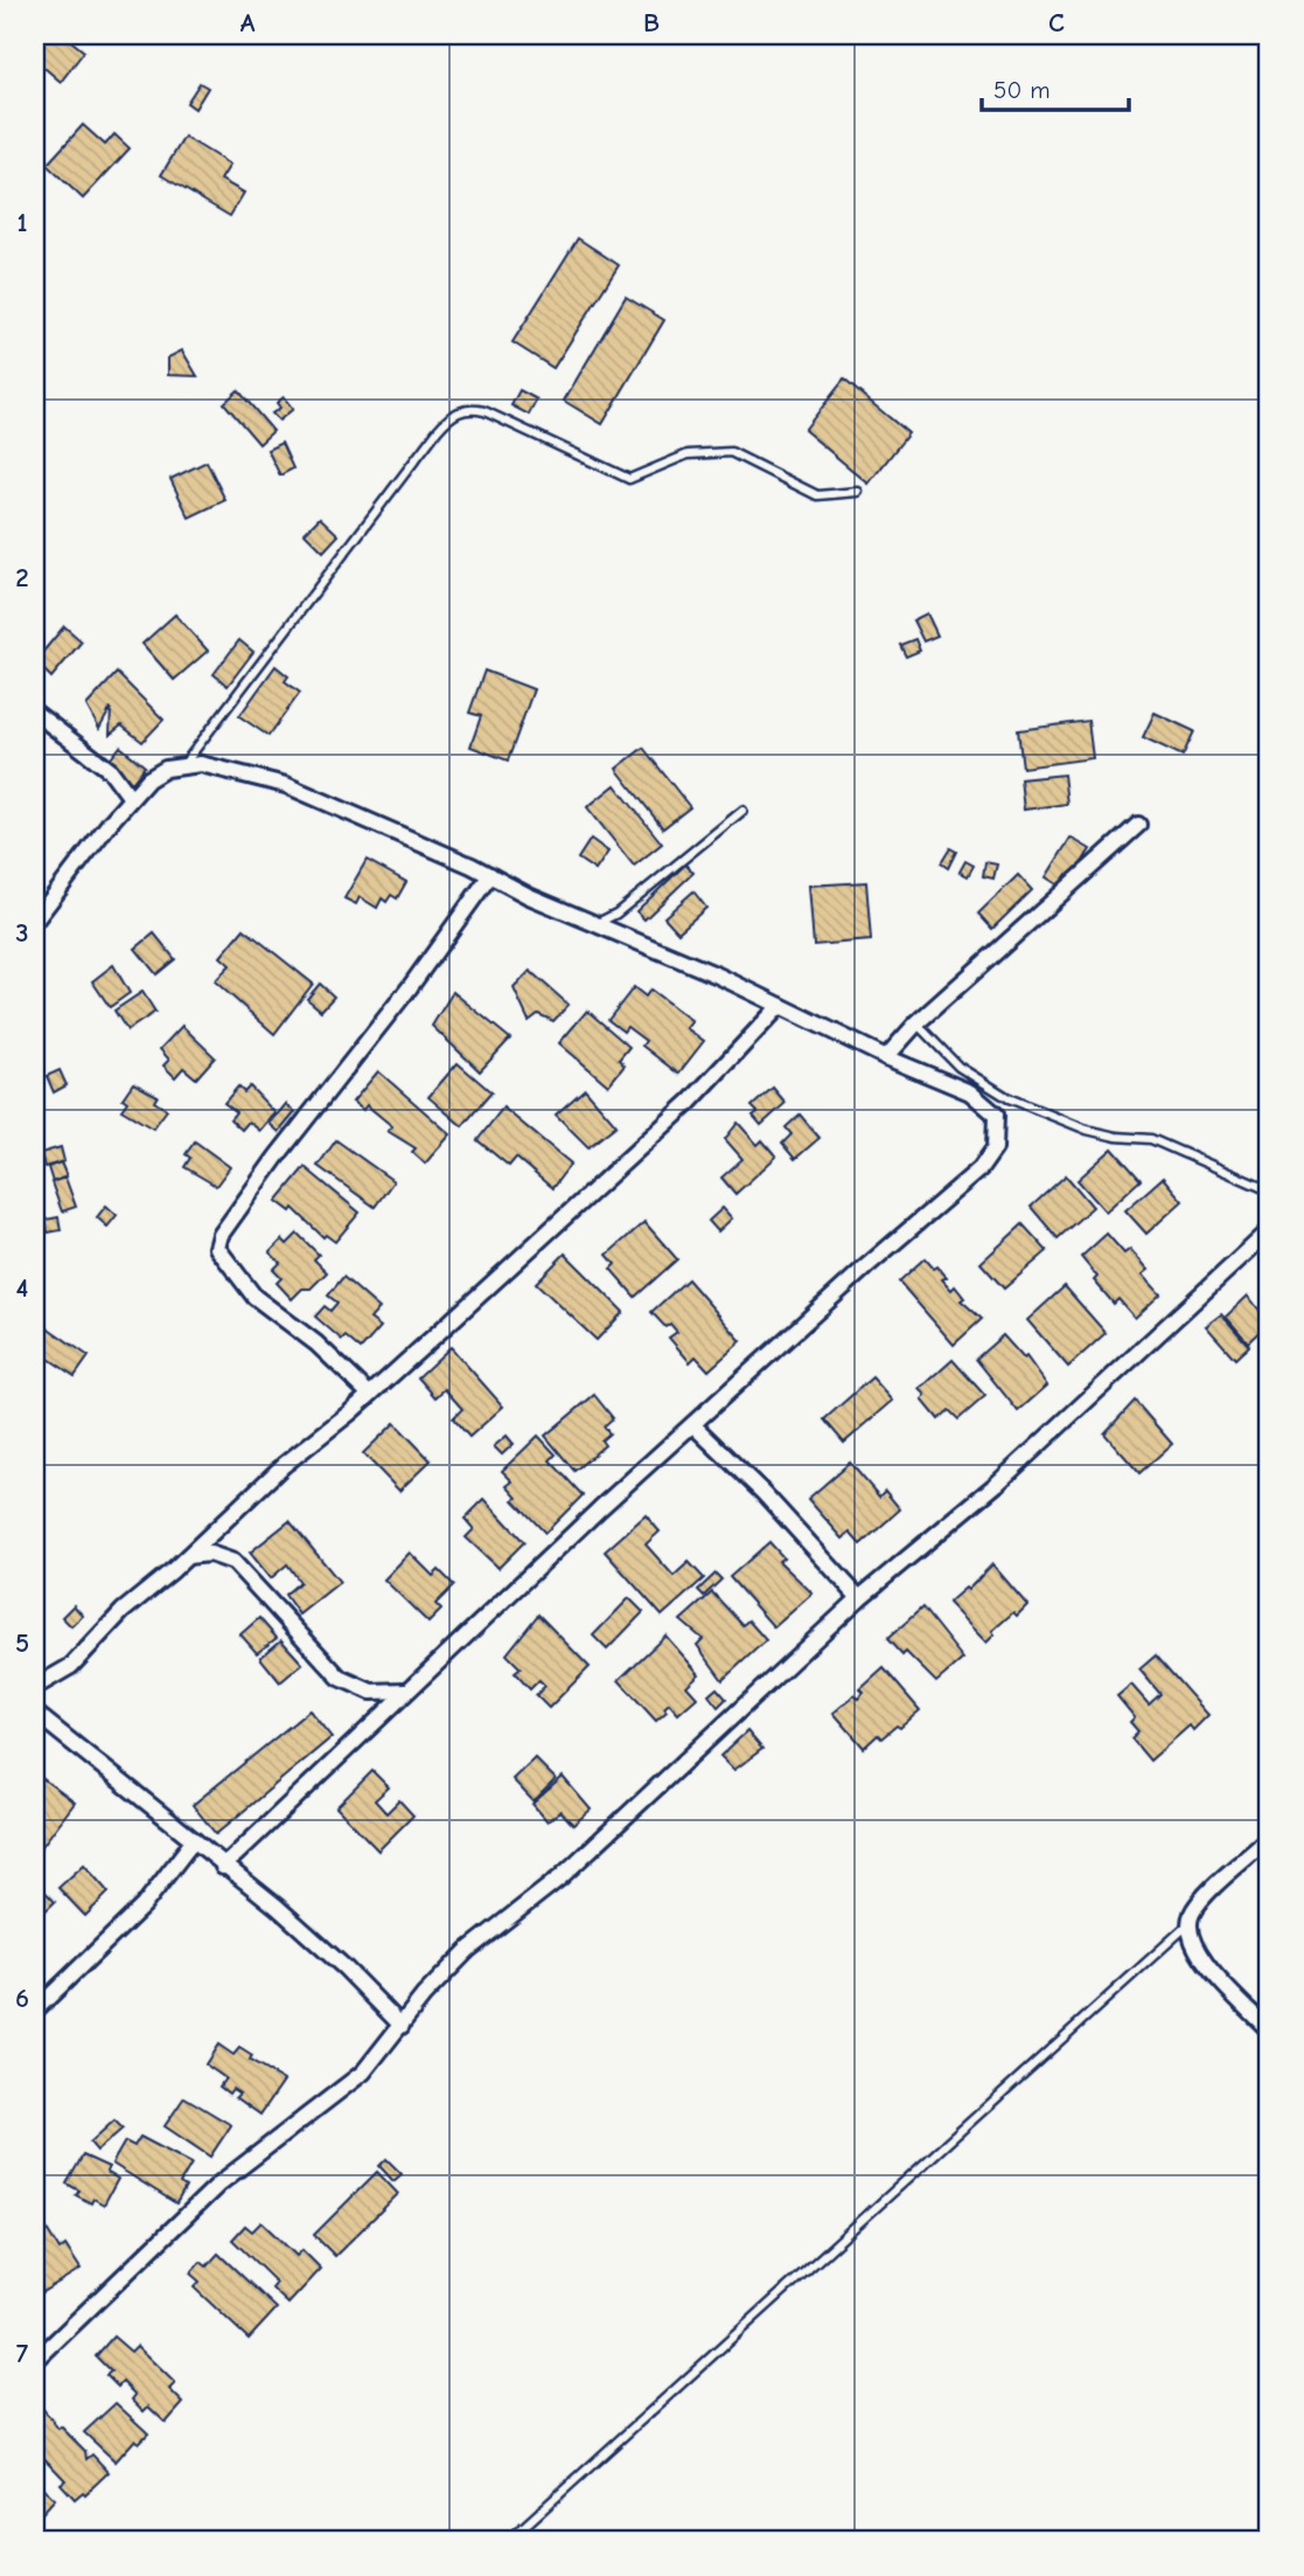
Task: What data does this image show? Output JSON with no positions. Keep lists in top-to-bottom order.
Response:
{
  "scale_bar": "50 m",
  "grid": {
    "columns": ["A", "B", "C"],
    "rows": [
      "1",
      "2",
      "3",
      "4",
      "5",
      "6",
      "7"
    ]
  }
}
